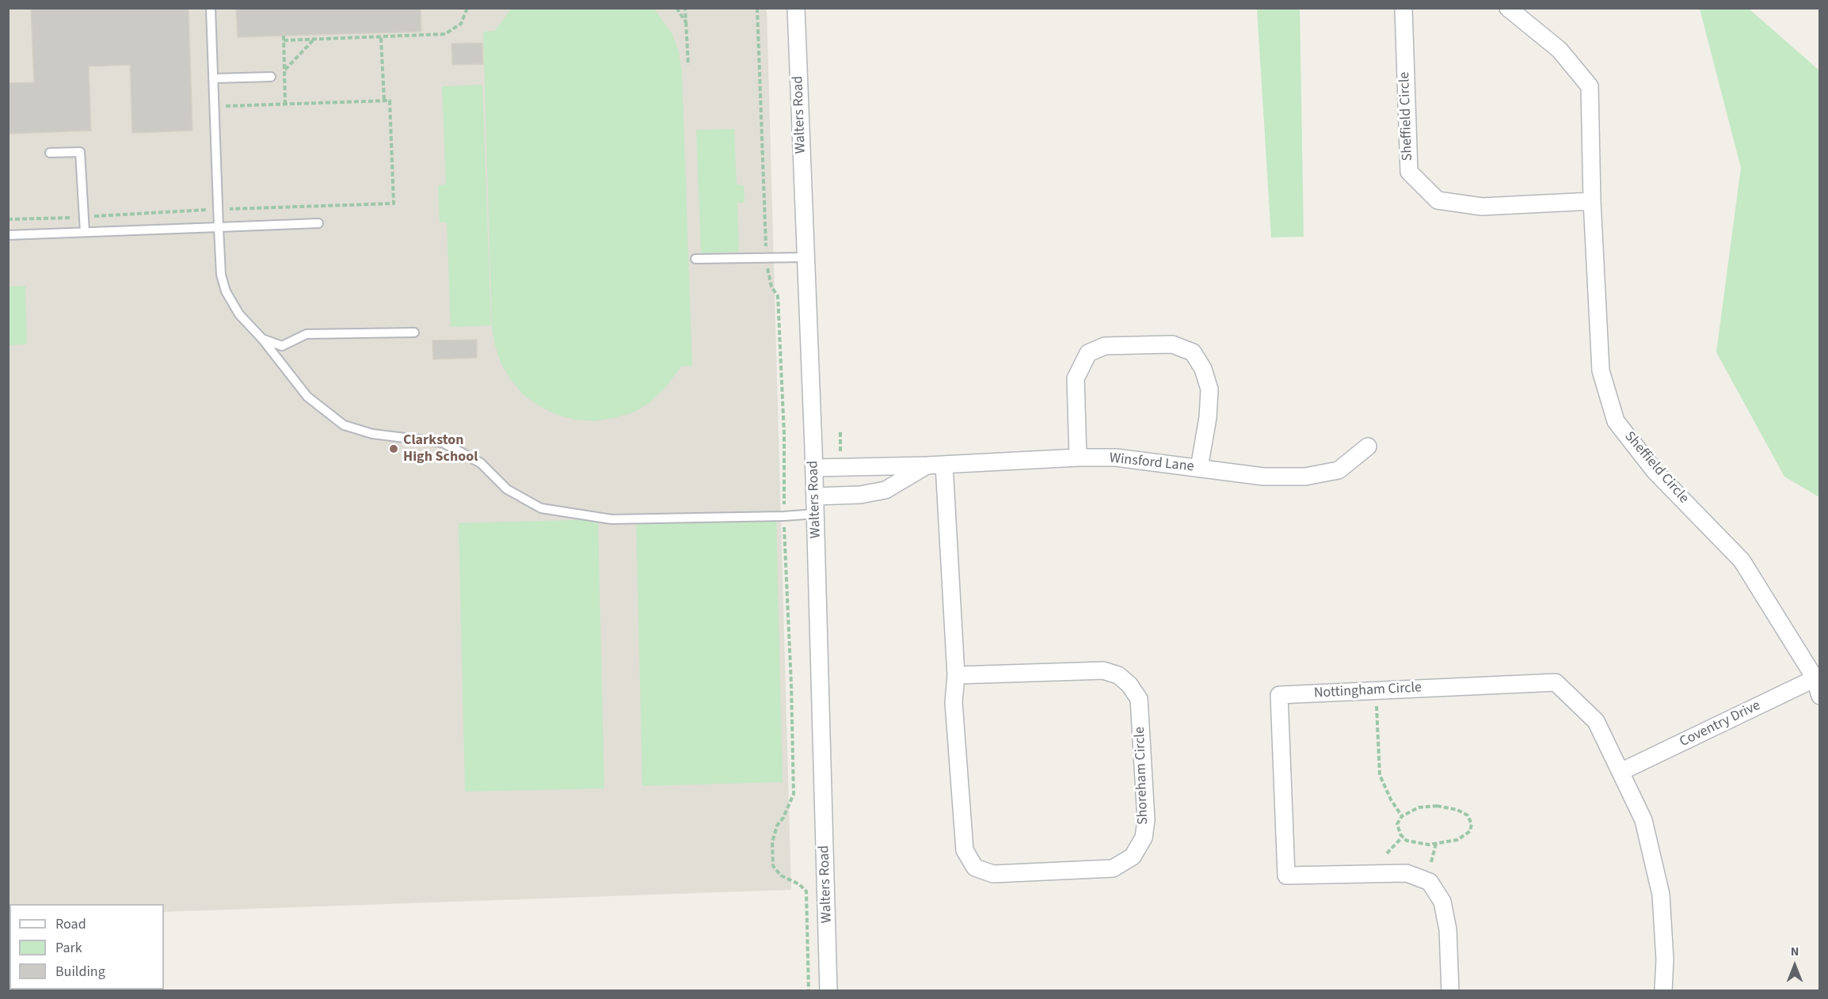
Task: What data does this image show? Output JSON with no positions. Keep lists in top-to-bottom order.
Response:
{
  "streets": {
    "street": [
      "Walters Road",
      "Sheffield Circle",
      "Winsford Lane",
      "Nottingham Circle",
      "Coventry Drive",
      "Shoreham Circle"
    ]
  },
  "crossings": [
    ["Walters Road", "Winsford Lane"],
    ["Sheffield Circle", "Coventry Drive"],
    ["Winsford Lane", "Shoreham Circle"],
    ["Nottingham Circle", "Coventry Drive"]
  ],
  "places": ["Clarkston High School"],
  "legend": ["Road", "Park", "Building"],
  "north": "top"
}
